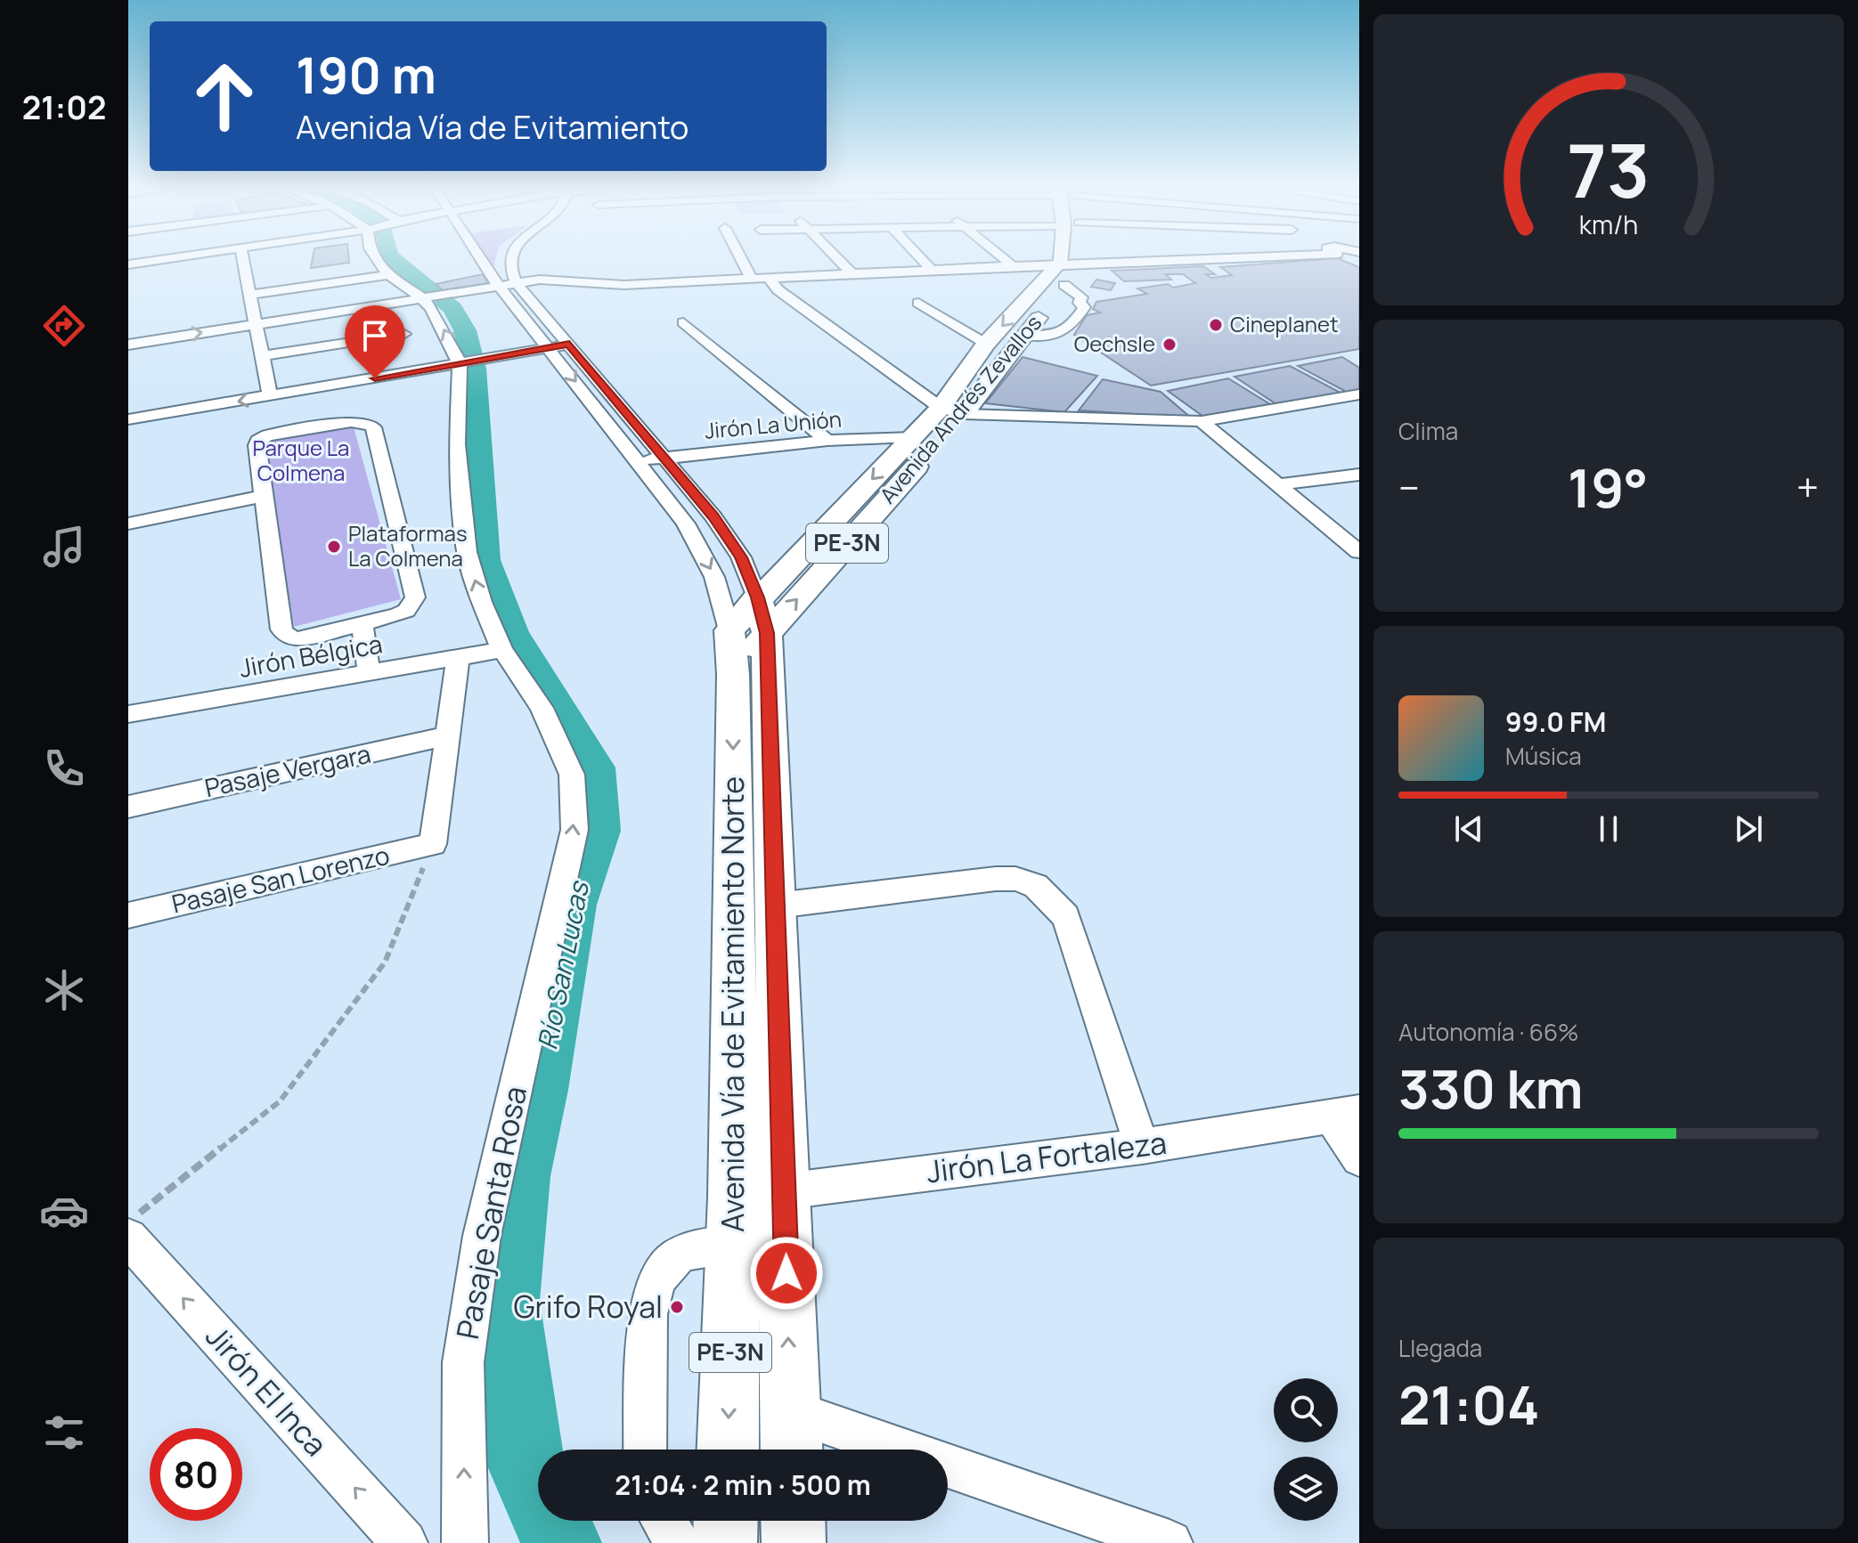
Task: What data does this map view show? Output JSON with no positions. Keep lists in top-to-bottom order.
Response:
{
  "streets": {
    "highway": ["Avenida Andrés Zevallos", "PE-3N", "Avenida Vía de Evitamiento Norte"],
    "street": [
      "Jirón La Unión",
      "Jirón Bélgica",
      "Pasaje Vergara",
      "Pasaje San Lorenzo",
      "Jirón La Fortaleza",
      "Pasaje Santa Rosa",
      "Jirón El Inca"
    ]
  },
  "crossings": [
    ["Avenida Andrés Zevallos", "Jirón La Unión"],
    ["Avenida Andrés Zevallos", "Avenida Vía de Evitamiento Norte"],
    ["Jirón Bélgica", "Pasaje Santa Rosa"],
    ["Avenida Vía de Evitamiento Norte", "Jirón La Fortaleza"]
  ],
  "one_way": ["Pasaje Santa Rosa", "Jirón El Inca"],
  "water": ["Río San Lucas"],
  "parks": ["Parque La Colmena"],
  "places": [
    "Cineplanet",
    "Oechsle",
    "Plataformas La Colmena",
    "Grifo Royal"
  ],
  "page": {
    "tabs": "21:02",
    "turn": ["190 m", "Avenida Vía de Evitamiento"],
    "tile": [
      "Clima",
      ["Autonomía · 66%", "330 km"],
      ["Llegada", "21:04"]
    ],
    "heat": ["−", "19°", "+"],
    "song": ["99.0 FM", "Música"],
    "limit": "80",
    "trip": "21:04 · 2 min · 500 m",
    "gauge": ["73", "km/h"]
  }
}
